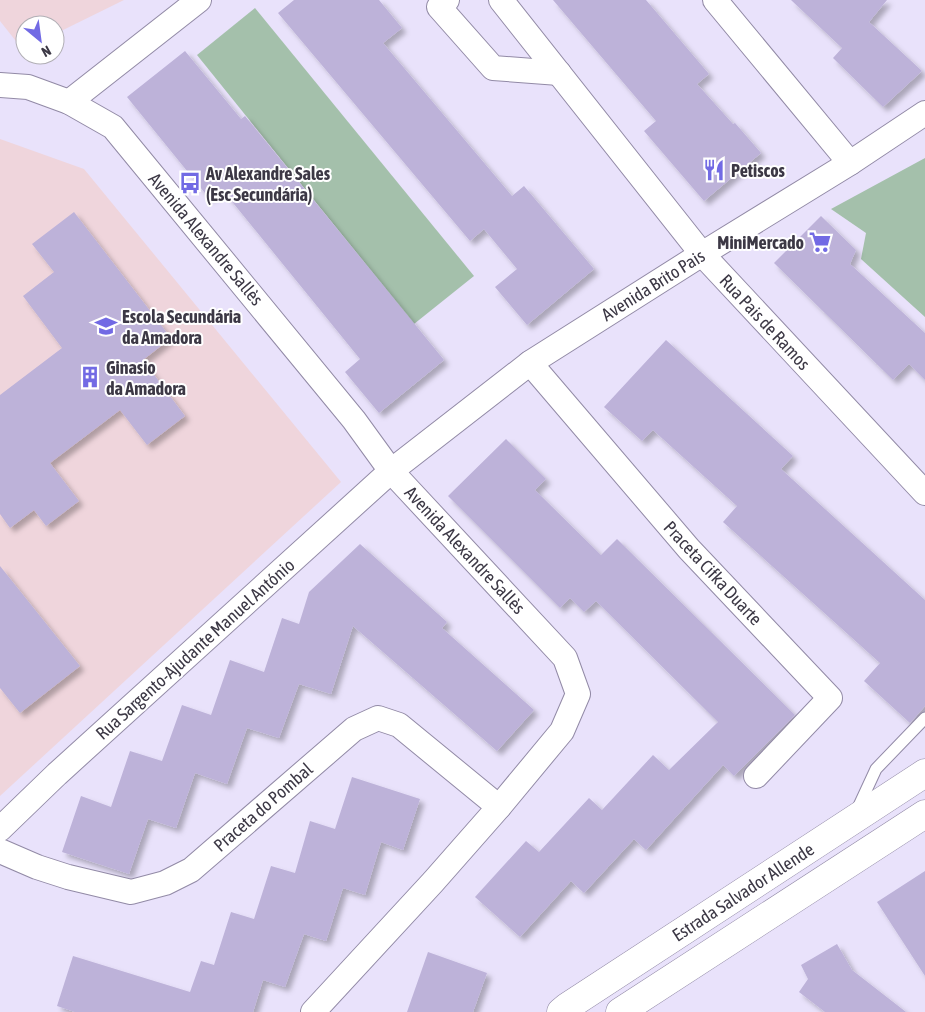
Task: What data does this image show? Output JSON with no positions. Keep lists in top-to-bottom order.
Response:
{
  "streets": {
    "main road": ["Estrada Salvador Allende"],
    "street": [
      "Avenida Alexandre Sallès",
      "Avenida Brito Pais",
      "Rua Pais de Ramos",
      "Praceta Cifka Duarte",
      "Rua Sargento-Ajudante Manuel António",
      "Praceta do Pombal"
    ]
  },
  "crossings": [
    ["Avenida Alexandre Sallès", "Avenida Brito Pais"],
    ["Avenida Alexandre Sallès", "Rua Sargento-Ajudante Manuel António"],
    ["Avenida Alexandre Sallès", "Praceta do Pombal"],
    ["Avenida Brito Pais", "Rua Pais de Ramos"],
    ["Avenida Brito Pais", "Praceta Cifka Duarte"],
    ["Avenida Brito Pais", "Rua Sargento-Ajudante Manuel António"]
  ],
  "places": {
    "restaurant": ["Petiscos"],
    "bus stop": ["Av Alexandre Sales (Esc Secundária)"],
    "supermarket": ["MiniMercado"],
    "school or university": ["Escola Secundária da Amadora"],
    "building": ["Ginasio da Amadora"]
  },
  "north": "bottom right"
}
